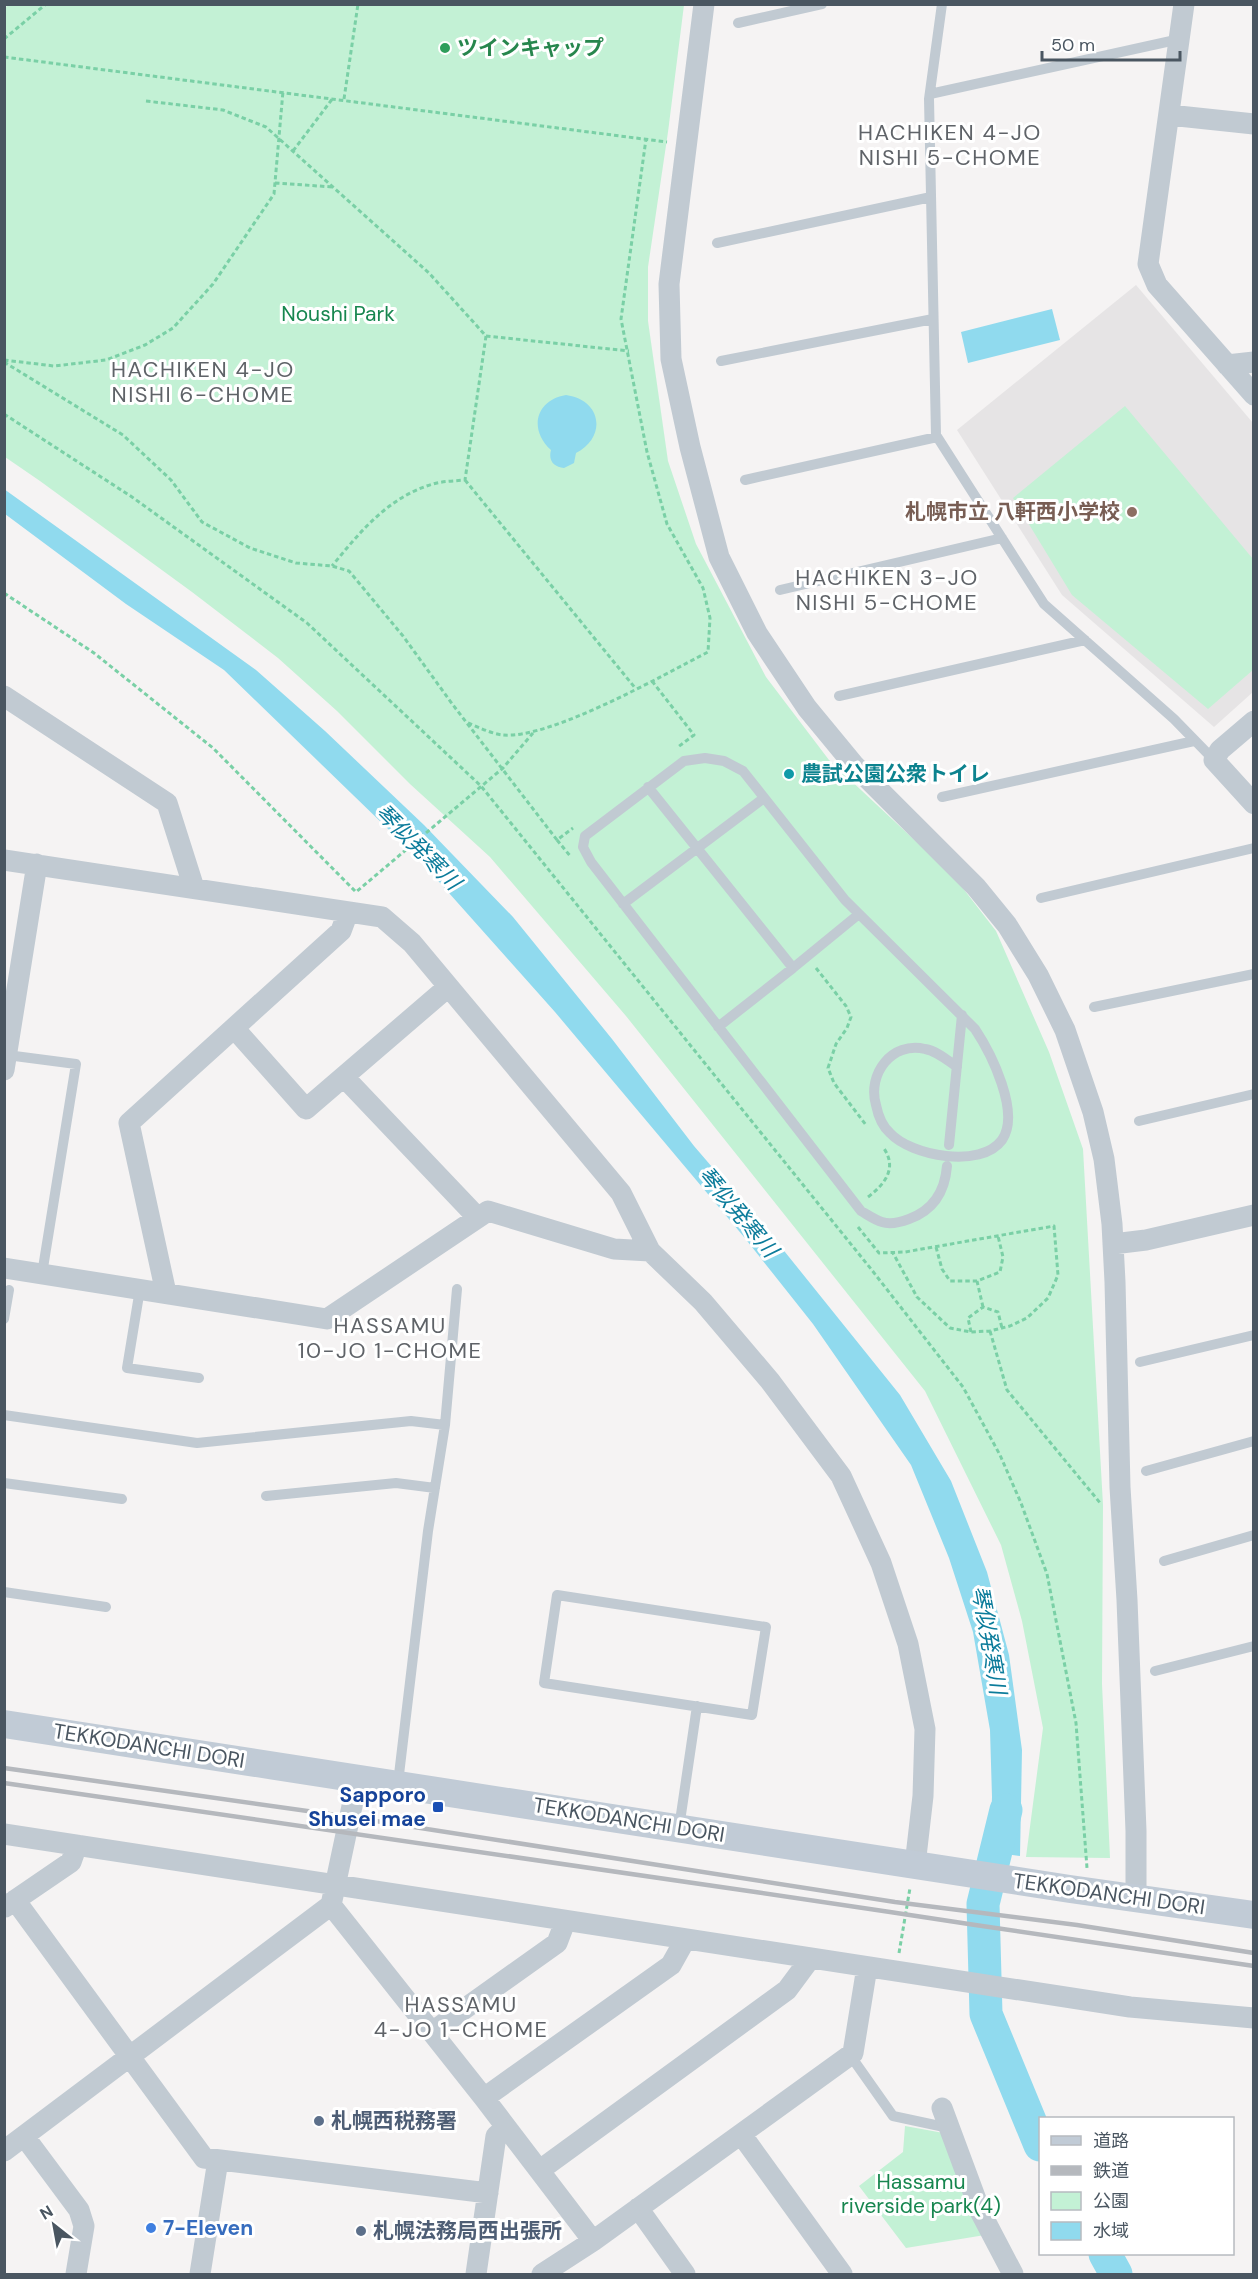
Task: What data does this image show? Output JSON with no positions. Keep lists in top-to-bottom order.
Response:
{
  "streets": {
    "street": ["TEKKODANCHI DORI"]
  },
  "districts": [
    "HACHIKEN 4-JO NISHI 5-CHOME",
    "HACHIKEN 4-JO NISHI 6-CHOME",
    "HACHIKEN 3-JO NISHI 5-CHOME",
    "HASSAMU 10-JO 1-CHOME",
    "HASSAMU 4-JO 1-CHOME"
  ],
  "water": ["琴似発寒川"],
  "parks": ["Noushi Park", "Hassamu riverside park(4)"],
  "places": {
    "other": [
      "ツインキャップ",
      "札幌市立 八軒西小学校",
      "農試公園公衆トイレ",
      "札幌西税務署",
      "7-Eleven",
      "札幌法務局西出張所"
    ],
    "transit": ["Sapporo Shusei mae"]
  },
  "legend": [
    "道路",
    "鉄道",
    "公園",
    "水域"
  ],
  "scale_bar": "50 m",
  "north": "top left"
}
